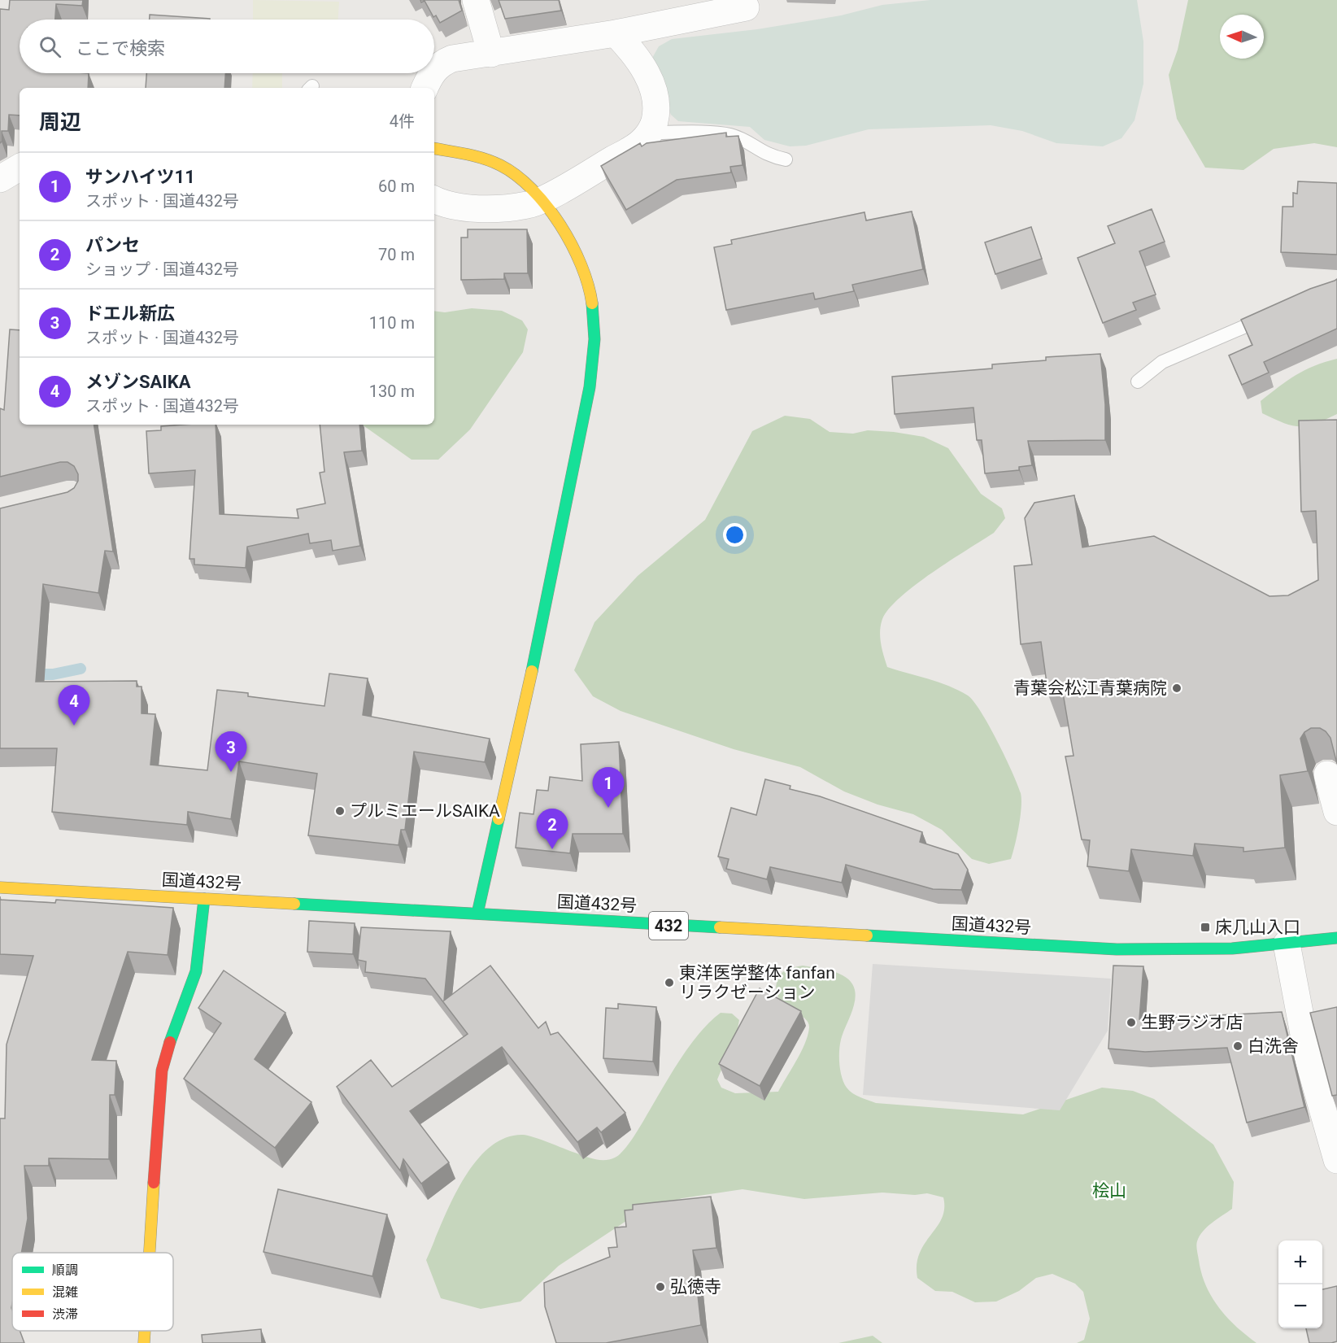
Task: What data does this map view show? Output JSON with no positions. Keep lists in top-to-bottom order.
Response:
{
  "streets": {
    "main road": ["国道432号", "432"]
  },
  "parks": ["桧山"],
  "places": {
    "other": [
      "青葉会松江青葉病院",
      "プルミエールSAIKA",
      "東洋医学整体 fanfan リラクゼーション",
      "生野ラジオ店",
      "白洗舎",
      "弘徳寺"
    ],
    "transit": ["床几山入口"]
  },
  "legend": ["順調", "混雑", "渋滞"],
  "north": "left",
  "page": {
    "search": "ここで検索",
    "heading": ["周辺", "4件"],
    "list": [
      {
        "mark": "1",
        "name": "サンハイツ11",
        "note": "スポット · 国道432号",
        "value": "60 m"
      },
      {
        "mark": "2",
        "name": "パンセ",
        "note": "ショップ · 国道432号",
        "value": "70 m"
      },
      {
        "mark": "3",
        "name": "ドエル新広",
        "note": "スポット · 国道432号",
        "value": "110 m"
      },
      {
        "mark": "4",
        "name": "メゾンSAIKA",
        "note": "スポット · 国道432号",
        "value": "130 m"
      }
    ],
    "pins": [
      "4",
      "3",
      "1",
      "2"
    ],
    "map_buttons": ["+", "−"]
  }
}
